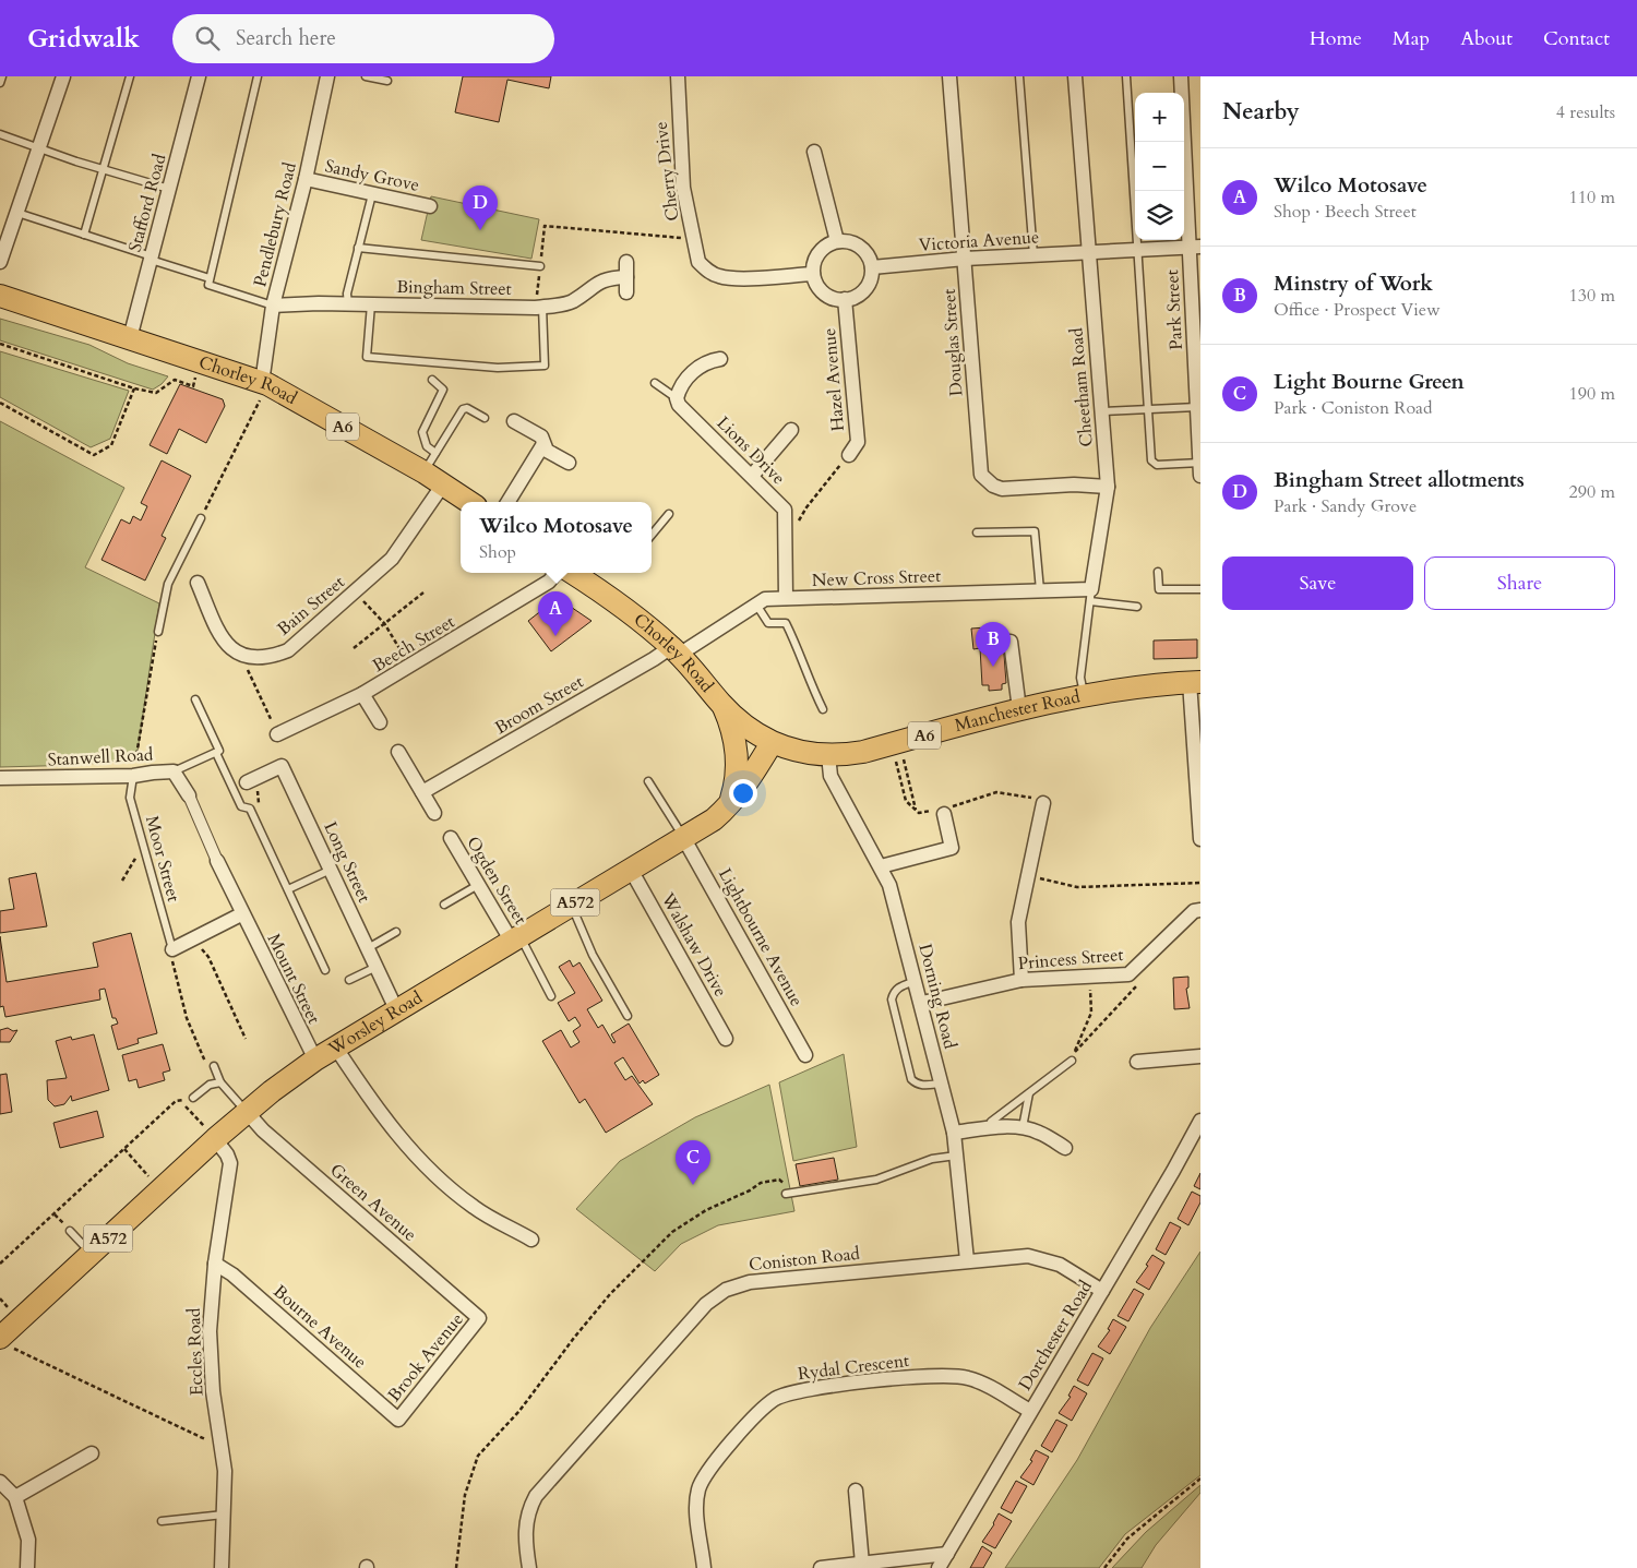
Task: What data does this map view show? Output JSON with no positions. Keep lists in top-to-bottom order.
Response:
{
  "streets": {
    "main road": [
      "Chorley Road",
      "A6",
      "Manchester Road",
      "A572",
      "Worsley Road"
    ],
    "street": [
      "Cherry Drive",
      "Sandy Grove",
      "Stafford Road",
      "Pendlebury Road",
      "Victoria Avenue",
      "Bingham Street",
      "Park Street",
      "Douglas Street",
      "Hazel Avenue",
      "Cheetham Road",
      "Lions Drive",
      "New Cross Street",
      "Bain Street",
      "Beech Street",
      "Broom Street",
      "Stanwell Road",
      "Long Street",
      "Ogden Street",
      "Lightbourne Avenue",
      "Walshaw Drive",
      "Princess Street",
      "Mount Street",
      "Dorning Road",
      "Green Avenue",
      "Coniston Road",
      "Bourne Avenue",
      "Dorchester Road",
      "Eccles Road",
      "Brook Avenue",
      "Rydal Crescent"
    ],
    "lane": ["Moor Street"]
  },
  "crossings": [
    ["Cherry Drive", "Victoria Avenue"],
    ["Cherry Drive", "Hazel Avenue"],
    ["Sandy Grove", "Pendlebury Road"],
    ["Stafford Road", "Chorley Road"],
    ["Pendlebury Road", "Bingham Street"],
    ["Pendlebury Road", "Chorley Road"],
    ["Victoria Avenue", "Park Street"],
    ["Victoria Avenue", "Douglas Street"],
    ["Victoria Avenue", "Hazel Avenue"],
    ["Victoria Avenue", "Cheetham Road"],
    ["Douglas Street", "Cheetham Road"],
    ["Chorley Road", "New Cross Street"],
    ["Chorley Road", "Bain Street"],
    ["Chorley Road", "Broom Street"],
    ["Chorley Road", "Manchester Road"],
    ["Chorley Road", "Worsley Road"],
    ["Cheetham Road", "New Cross Street"],
    ["Cheetham Road", "Manchester Road"],
    ["Lions Drive", "New Cross Street"],
    ["New Cross Street", "Broom Street"],
    ["Manchester Road", "Dorning Road"],
    ["Manchester Road", "Worsley Road"],
    ["Stanwell Road", "Moor Street"],
    ["Long Street", "Worsley Road"],
    ["Ogden Street", "Worsley Road"],
    ["Lightbourne Avenue", "Worsley Road"],
    ["Walshaw Drive", "Worsley Road"],
    ["Princess Street", "Dorning Road"],
    ["Mount Street", "Worsley Road"],
    ["Dorning Road", "Coniston Road"],
    ["Worsley Road", "Green Avenue"],
    ["Worsley Road", "Eccles Road"],
    ["Green Avenue", "Brook Avenue"],
    ["Coniston Road", "Dorchester Road"],
    ["Bourne Avenue", "Eccles Road"],
    ["Bourne Avenue", "Brook Avenue"],
    ["Dorchester Road", "Rydal Crescent"]
  ],
  "page": {
    "header": "Gridwalk",
    "search": "Search here",
    "nav": [
      "Home",
      "Map",
      "About",
      "Contact"
    ],
    "heading": ["Nearby", "4 results"],
    "map_buttons": ["+", "−"],
    "list": [
      {
        "mark": "A",
        "name": "Wilco Motosave",
        "note": "Shop · Beech Street",
        "value": "110 m"
      },
      {
        "mark": "B",
        "name": "Minstry of Work",
        "note": "Office · Prospect View",
        "value": "130 m"
      },
      {
        "mark": "C",
        "name": "Light Bourne Green",
        "note": "Park · Coniston Road",
        "value": "190 m"
      },
      {
        "mark": "D",
        "name": "Bingham Street allotments",
        "note": "Park · Sandy Grove",
        "value": "290 m"
      }
    ],
    "pins": [
      "D",
      "A",
      "B",
      "C"
    ],
    "popup": ["Wilco Motosave", "Shop"],
    "buttons": ["Save", "Share"]
  }
}
